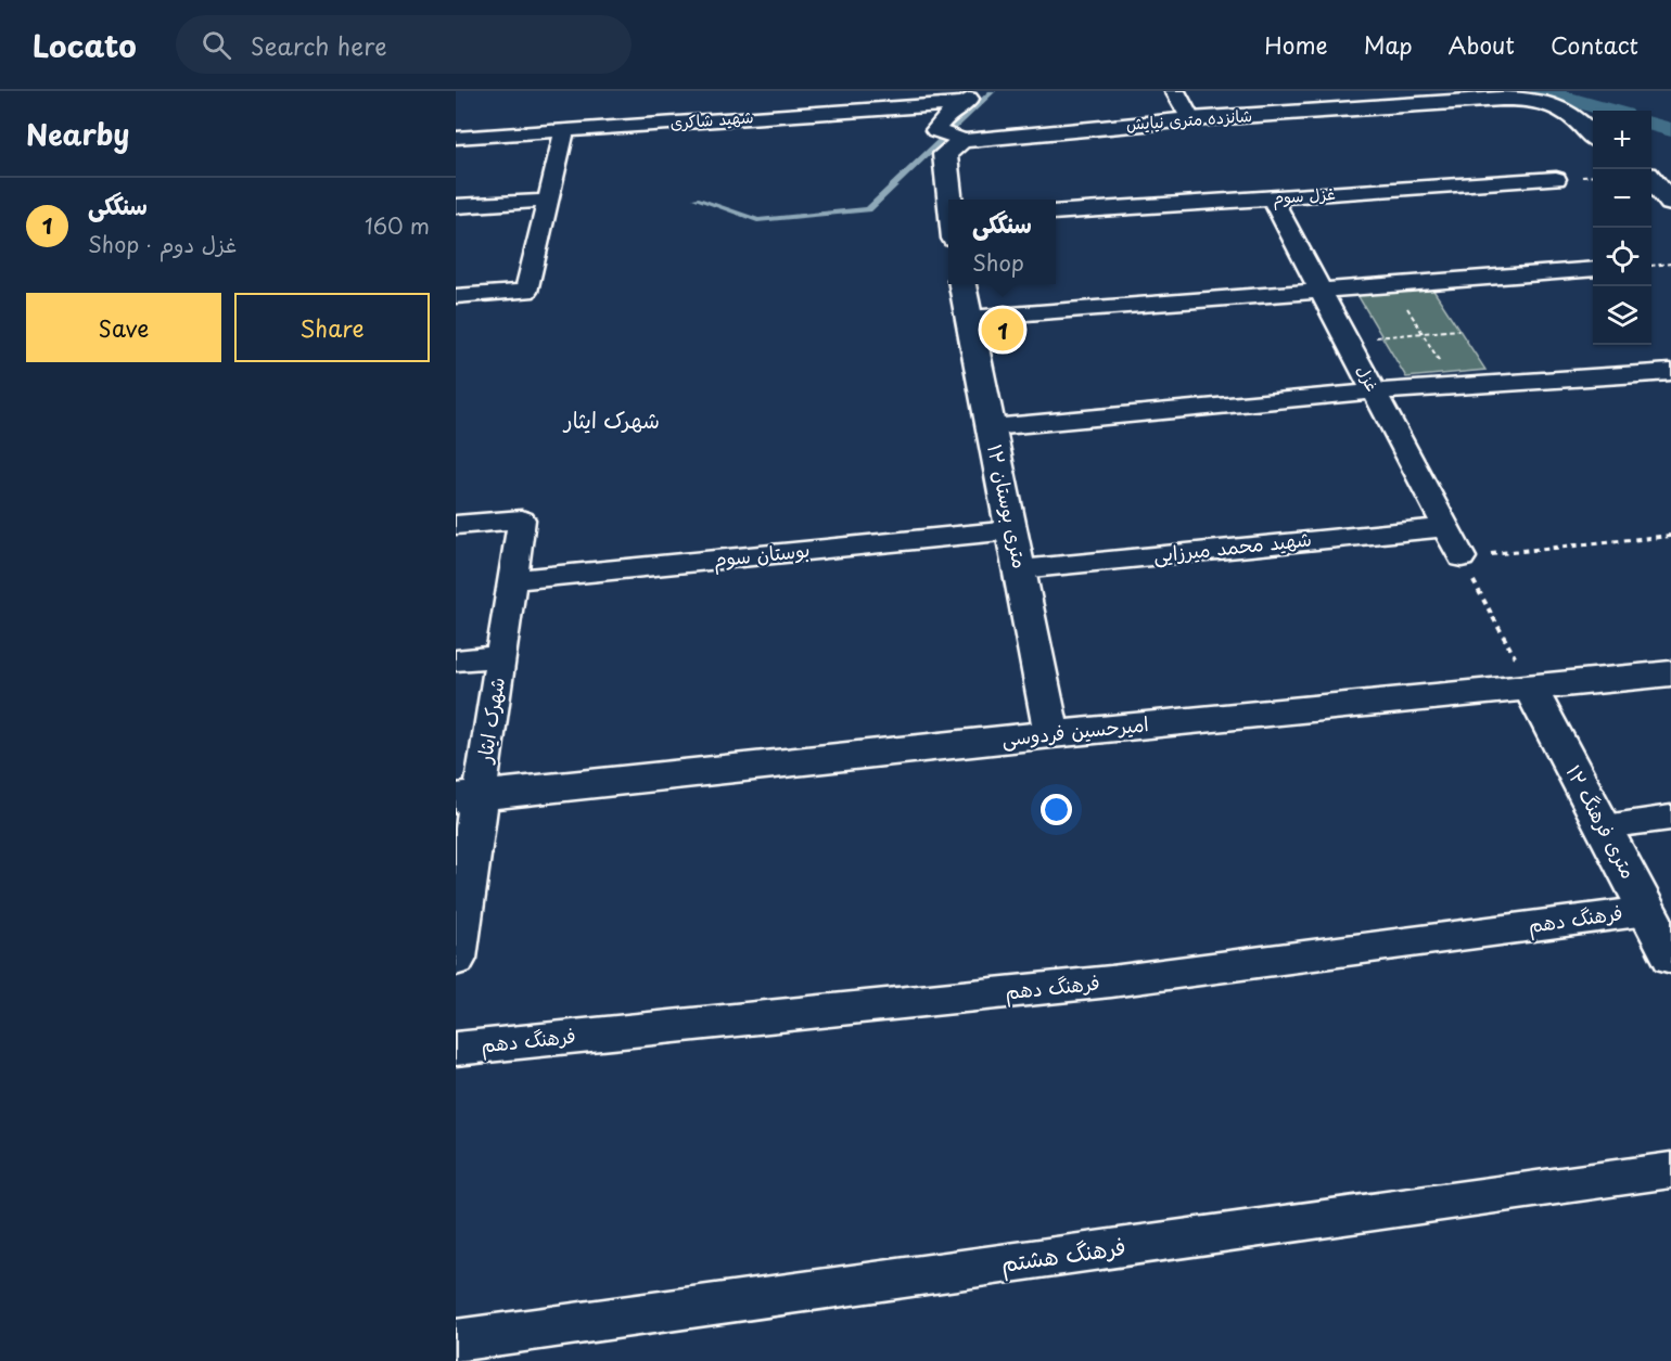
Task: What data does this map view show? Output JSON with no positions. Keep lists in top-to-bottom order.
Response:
{
  "streets": {
    "street": [
      "شهید شاکری",
      "شانزده متری نیایش",
      "غزل سوم",
      "غزل",
      "۱۲ متری بوستان",
      "شهید محمد میرزایی",
      "بوستان سوم",
      "شهرک ایثار",
      "امیرحسین فردوسی",
      "۱۲ متری فرهنگ",
      "فرهنگ دهم",
      "فرهنگ هشتم"
    ]
  },
  "crossings": [
    ["غزل سوم", "غزل"],
    ["غزل", "شهید محمد میرزایی"],
    ["۱۲ متری بوستان", "شهید محمد میرزایی"],
    ["۱۲ متری بوستان", "بوستان سوم"],
    ["۱۲ متری بوستان", "امیرحسین فردوسی"],
    ["بوستان سوم", "شهرک ایثار"],
    ["شهرک ایثار", "امیرحسین فردوسی"],
    ["امیرحسین فردوسی", "۱۲ متری فرهنگ"],
    ["۱۲ متری فرهنگ", "فرهنگ دهم"]
  ],
  "districts": ["شهرک ایثار"],
  "page": {
    "header": "Locato",
    "search": "Search here",
    "nav": [
      "Home",
      "Map",
      "About",
      "Contact"
    ],
    "heading": "Nearby",
    "map_buttons": ["+", "−"],
    "list": [
      {
        "mark": "1",
        "name": "سنگکی",
        "note": "Shop · غزل دوم",
        "value": "160 m"
      }
    ],
    "popup": ["سنگکی", "Shop"],
    "buttons": ["Save", "Share"],
    "pins": "1"
  }
}
